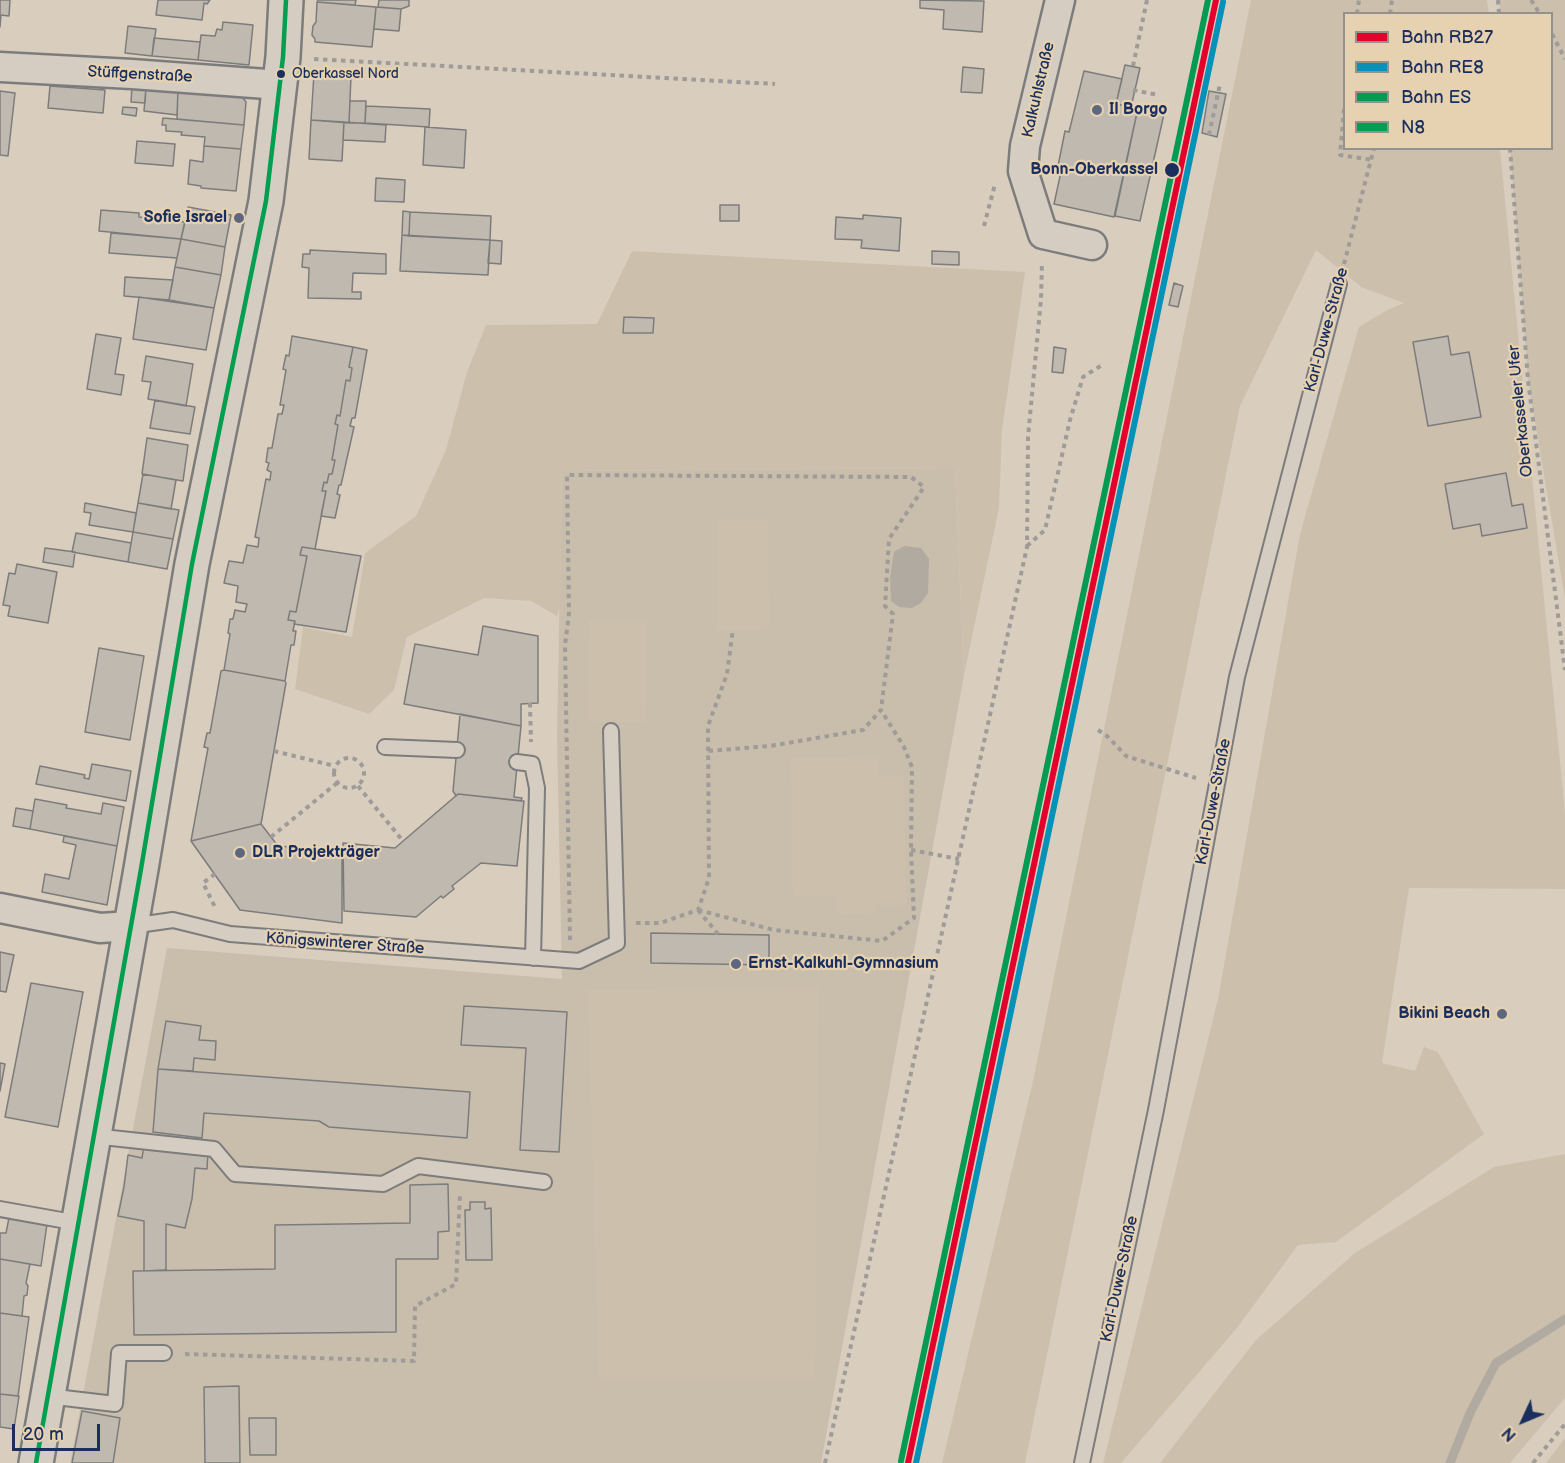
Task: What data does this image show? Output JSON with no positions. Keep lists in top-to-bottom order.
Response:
{
  "streets": {
    "street": ["Stüffgenstraße", "Kalkuhlstraße"],
    "lane": ["Karl-Duwe-Straße", "Königswinterer Straße"],
    "path": ["Oberkasseler Ufer"]
  },
  "places": [
    "Oberkassel Nord",
    "Il Borgo",
    "Bonn-Oberkassel",
    "Sofie Israel",
    "DLR Projekträger",
    "Ernst-Kalkuhl-Gymnasium",
    "Bikini Beach"
  ],
  "lines": [
    "rail line RB27",
    "rail line ES",
    "transit line N8",
    "rail line RE8"
  ],
  "legend": [
    "Bahn RB27",
    "Bahn RE8",
    "Bahn ES",
    "N8"
  ],
  "scale_bar": "20 m",
  "north": "bottom left"
}
